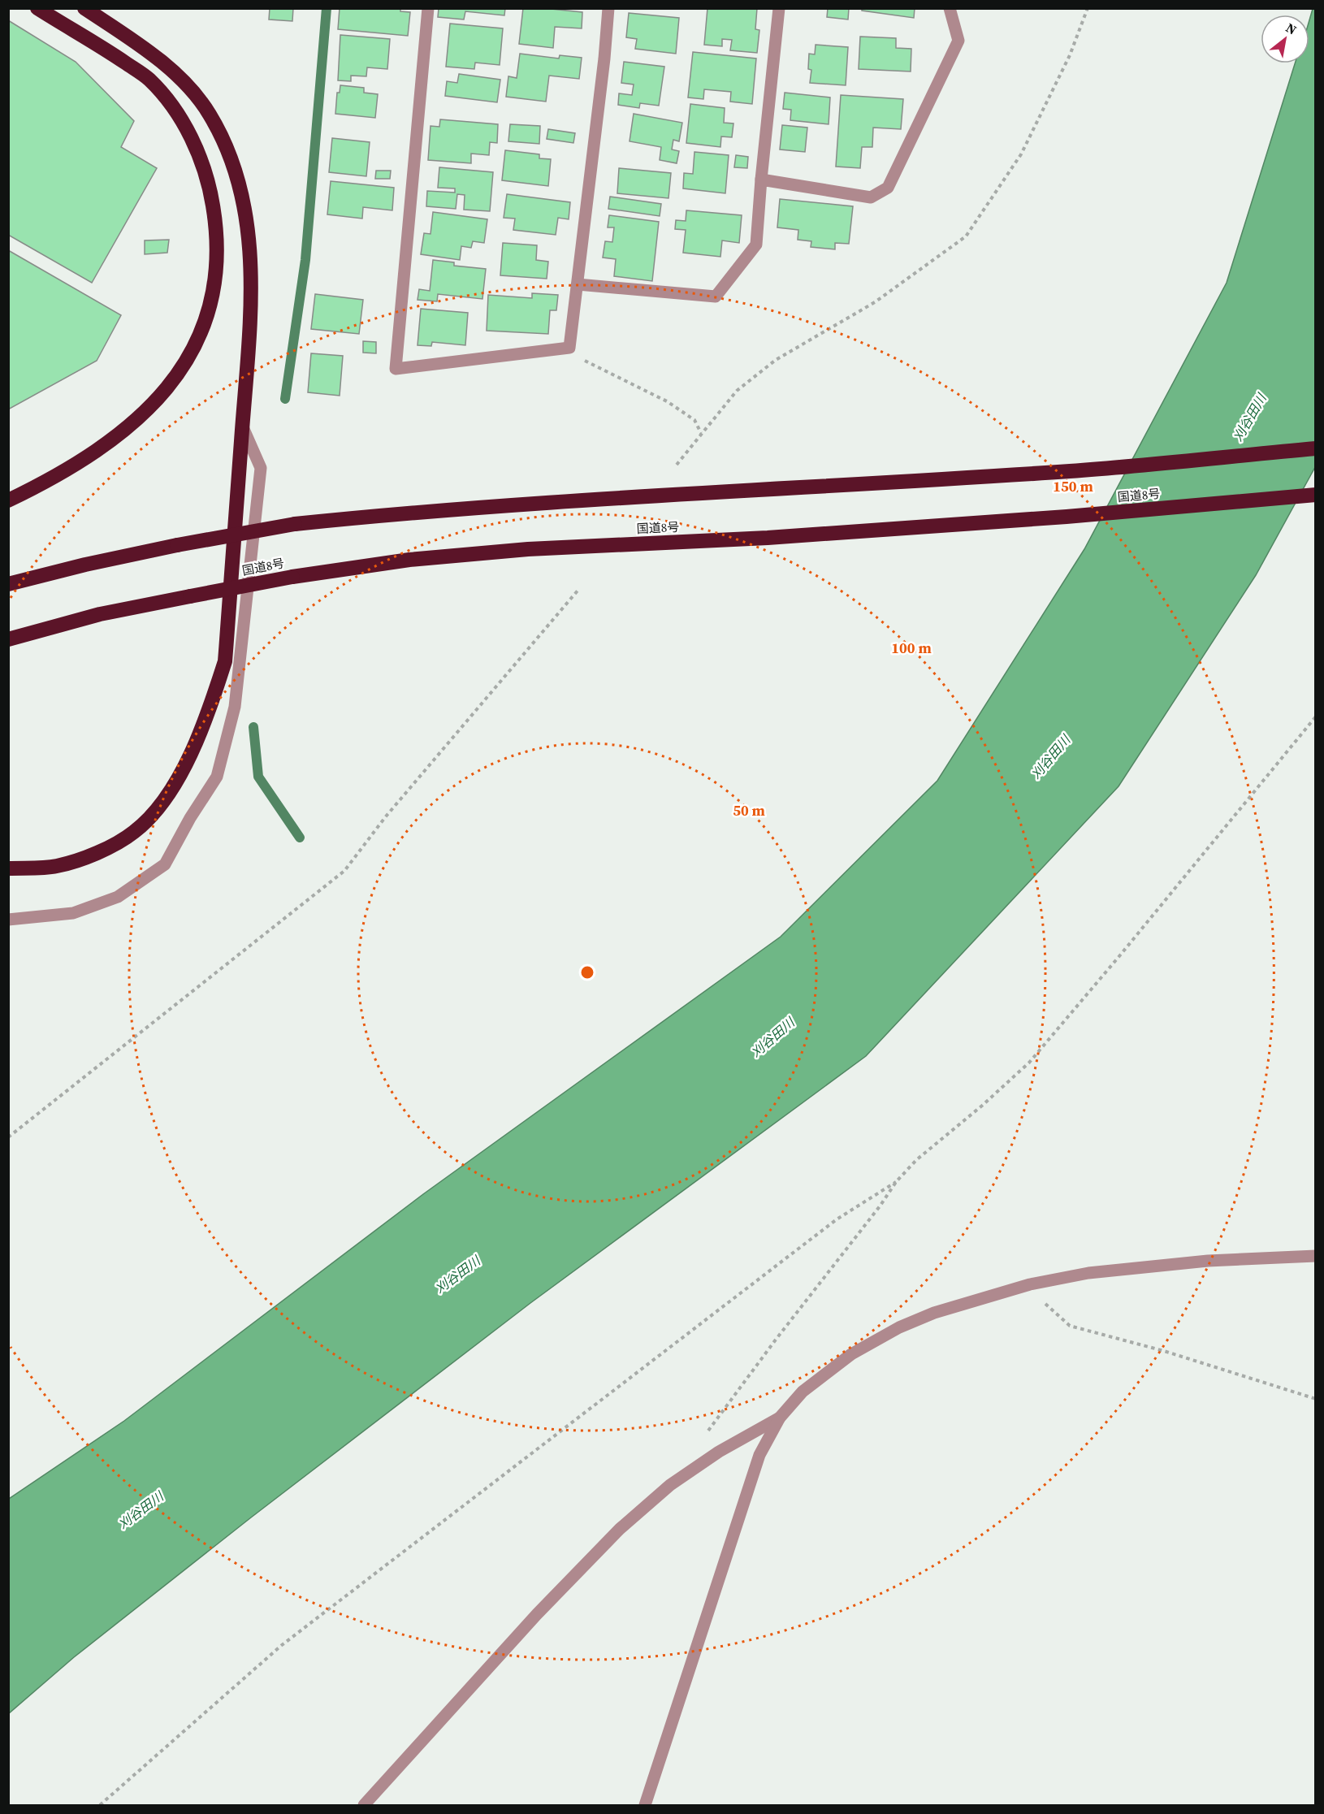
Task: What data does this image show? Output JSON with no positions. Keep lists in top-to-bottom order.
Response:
{
  "streets": {
    "highway": ["国道8号"]
  },
  "water": ["刈谷田川"],
  "north": "top right",
  "rings": ["150 m", "100 m", "50 m"]
}
